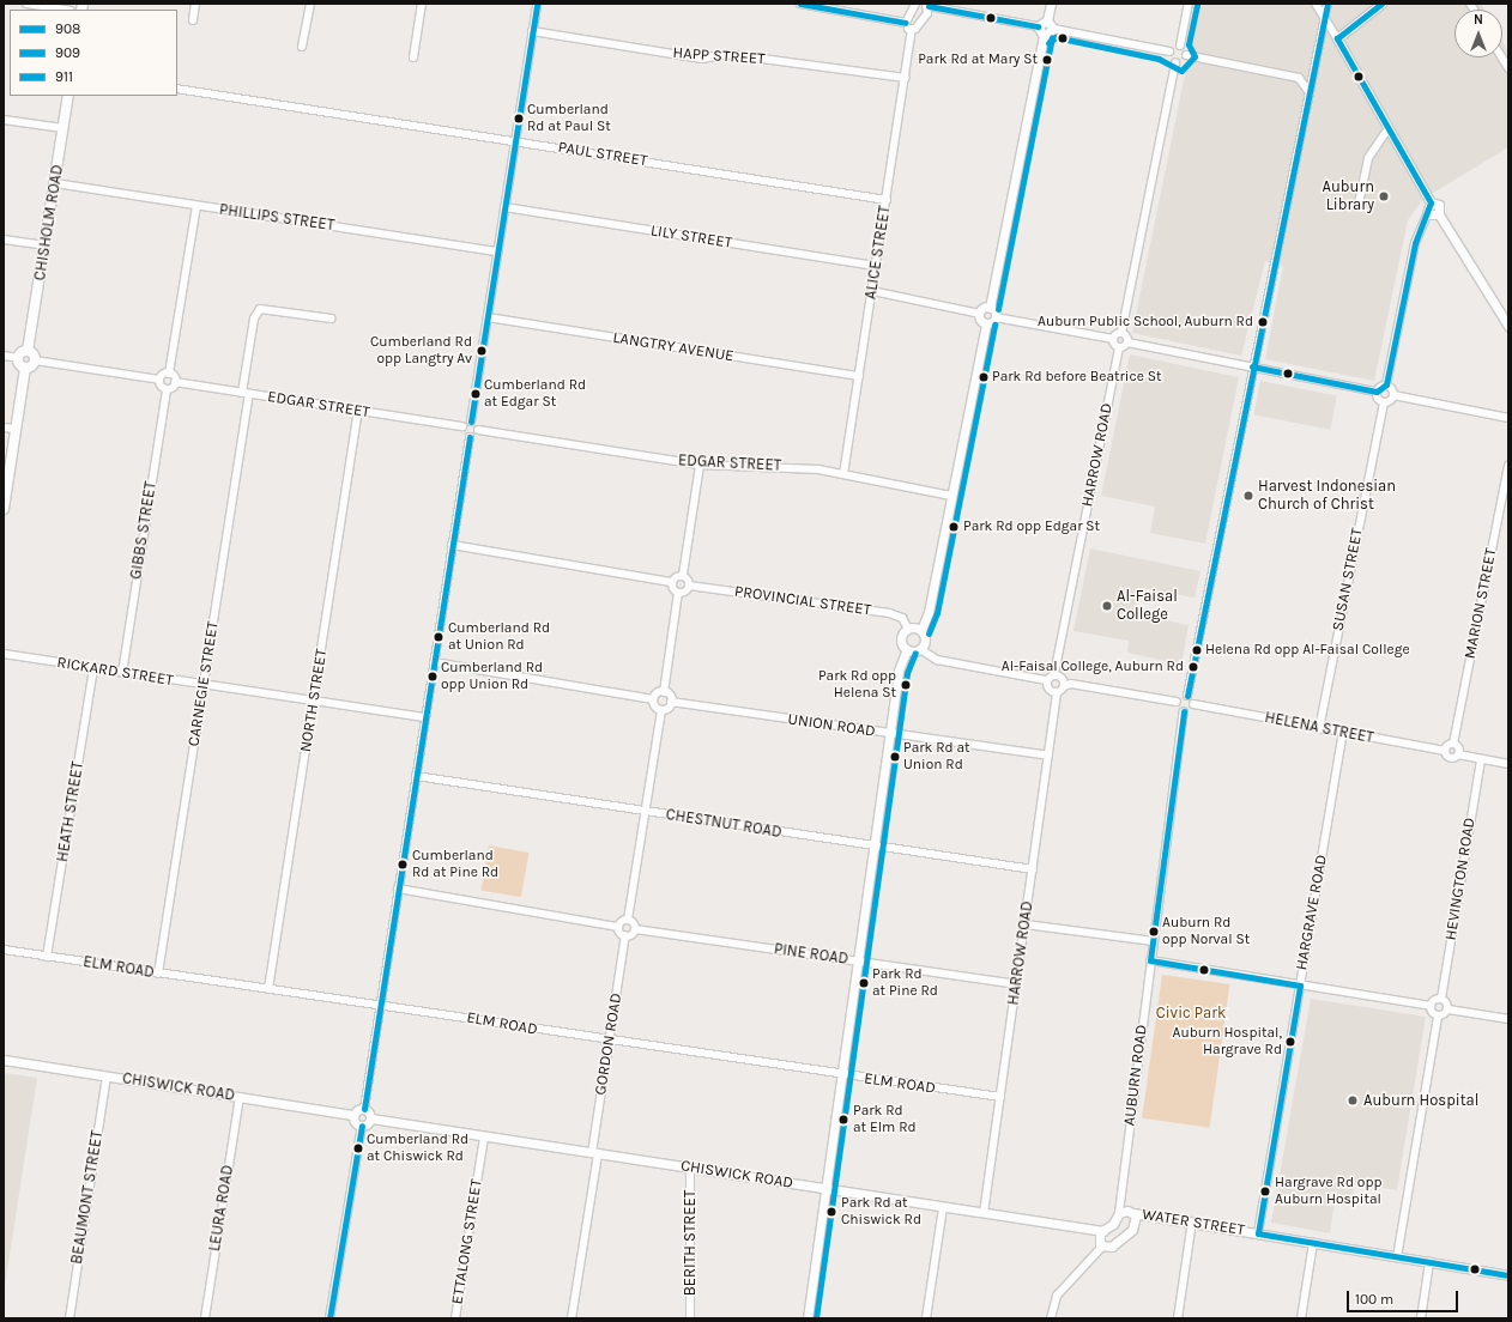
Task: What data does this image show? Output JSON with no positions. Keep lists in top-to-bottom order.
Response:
{
  "streets": {
    "main road": ["CHISHOLM ROAD"],
    "street": [
      "HAPP STREET",
      "PAUL STREET",
      "PHILLIPS STREET",
      "LILY STREET",
      "ALICE STREET",
      "LANGTRY AVENUE",
      "EDGAR STREET",
      "HARROW ROAD",
      "GIBBS STREET",
      "SUSAN STREET",
      "PROVINCIAL STREET",
      "MARION STREET",
      "RICKARD STREET",
      "CARNEGIE STREET",
      "NORTH STREET",
      "UNION ROAD",
      "HELENA STREET",
      "HEATH STREET",
      "CHESTNUT ROAD",
      "HEVINGTON ROAD",
      "HARGRAVE ROAD",
      "PINE ROAD",
      "ELM ROAD",
      "GORDON ROAD",
      "AUBURN ROAD",
      "CHISWICK ROAD",
      "BEAUMONT STREET",
      "LEURA ROAD",
      "WATER STREET",
      "ETTALONG STREET",
      "BERITH STREET"
    ]
  },
  "crossings": [
    ["HAPP STREET", "ALICE STREET"],
    ["PAUL STREET", "ALICE STREET"],
    ["PHILLIPS STREET", "CHISHOLM ROAD"],
    ["LILY STREET", "ALICE STREET"],
    ["ALICE STREET", "LANGTRY AVENUE"],
    ["ALICE STREET", "EDGAR STREET"],
    ["EDGAR STREET", "CARNEGIE STREET"],
    ["EDGAR STREET", "NORTH STREET"],
    ["HARROW ROAD", "UNION ROAD"],
    ["HARROW ROAD", "CHESTNUT ROAD"],
    ["HARROW ROAD", "PINE ROAD"],
    ["HARROW ROAD", "ELM ROAD"],
    ["HARROW ROAD", "CHISWICK ROAD"],
    ["GIBBS STREET", "RICKARD STREET"],
    ["SUSAN STREET", "HELENA STREET"],
    ["RICKARD STREET", "CARNEGIE STREET"],
    ["RICKARD STREET", "NORTH STREET"],
    ["RICKARD STREET", "HEATH STREET"],
    ["CARNEGIE STREET", "ELM ROAD"],
    ["NORTH STREET", "ELM ROAD"],
    ["HELENA STREET", "HARGRAVE ROAD"],
    ["HEATH STREET", "ELM ROAD"],
    ["HARGRAVE ROAD", "WATER STREET"],
    ["ELM ROAD", "GORDON ROAD"],
    ["GORDON ROAD", "CHISWICK ROAD"],
    ["AUBURN ROAD", "WATER STREET"],
    ["CHISWICK ROAD", "BEAUMONT STREET"],
    ["CHISWICK ROAD", "LEURA ROAD"],
    ["CHISWICK ROAD", "ETTALONG STREET"],
    ["CHISWICK ROAD", "BERITH STREET"]
  ],
  "parks": ["Civic Park"],
  "places": [
    "Park Rd at Mary St",
    "Cumberland Rd at Paul St",
    "Auburn Library",
    "Auburn Public School, Auburn Rd",
    "Cumberland Rd opp Langtry Av",
    "Park Rd before Beatrice St",
    "Cumberland Rd at Edgar St",
    "Harvest Indonesian Church of Christ",
    "Park Rd opp Edgar St",
    "Al-Faisal College",
    "Cumberland Rd at Union Rd",
    "Helena Rd opp Al-Faisal College",
    "Al-Faisal College, Auburn Rd",
    "Cumberland Rd opp Union Rd",
    "Park Rd opp Helena St",
    "Park Rd at Union Rd",
    "Cumberland Rd at Pine Rd",
    "Auburn Rd opp Norval St",
    "Park Rd at Pine Rd",
    "Auburn Hospital, Hargrave Rd",
    "Auburn Hospital",
    "Park Rd at Elm Rd",
    "Cumberland Rd at Chiswick Rd",
    "Hargrave Rd opp Auburn Hospital",
    "Park Rd at Chiswick Rd"
  ],
  "lines": ["transit line 908", "transit line 909", "transit line 911"],
  "legend": ["908", "909", "911"],
  "scale_bar": "100 m",
  "north": "top"
}
